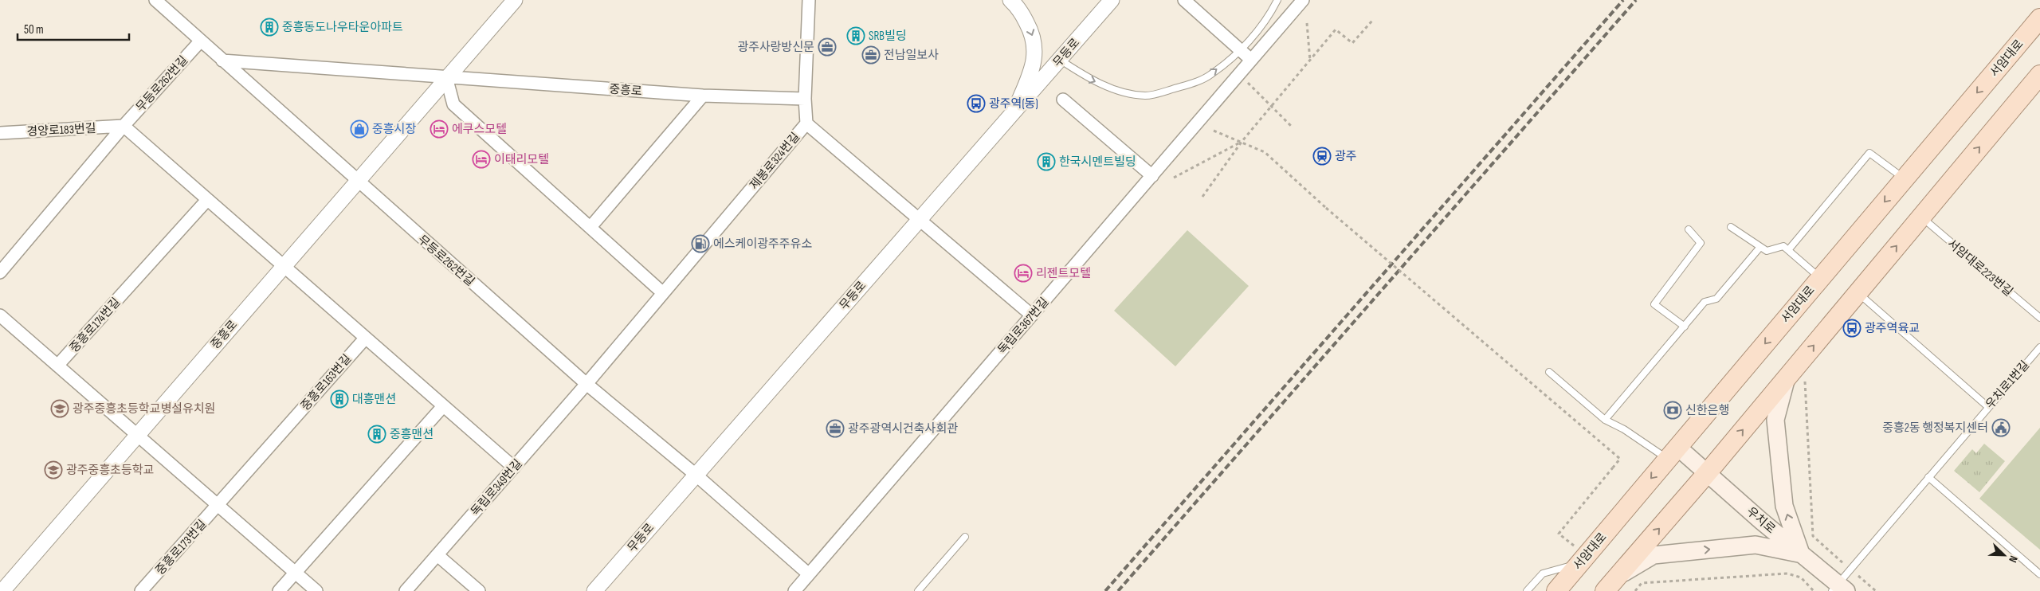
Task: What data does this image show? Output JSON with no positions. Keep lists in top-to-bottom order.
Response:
{
  "streets": {
    "main road": ["서암대로", "우치로"],
    "street": [
      "무등로",
      "무등로262번길",
      "중흥로",
      "경양로183번길",
      "제봉로324번길",
      "중흥로174번길",
      "독립로367번길",
      "중흥로163번길",
      "독립로349번길",
      "중흥로173번길"
    ],
    "lane": ["서암대로223번길", "우치로1번길"]
  },
  "crossings": [
    ["무등로", "무등로262번길"],
    ["서암대로", "우치로"],
    ["무등로262번길", "중흥로"],
    ["무등로262번길", "경양로183번길"],
    ["무등로262번길", "제봉로324번길"],
    ["무등로262번길", "독립로367번길"],
    ["무등로262번길", "독립로349번길"],
    ["중흥로", "제봉로324번길"],
    ["제봉로324번길", "독립로349번길"],
    ["중흥로163번길", "중흥로173번길"],
    ["우치로1번길", "우치로"]
  ],
  "places": {
    "building": [
      "중흥동도나우타운아파트",
      "SRB빌딩",
      "한국시멘트빌딩",
      "대흥맨션",
      "중흥맨션"
    ],
    "office": ["광주사랑방신문", "전남일보사", "광주광역시건축사회관"],
    "bus stop": ["광주역(동)", "광주역육교"],
    "shop": ["중흥시장"],
    "hotel": ["에쿠스모텔", "이태리모텔", "리젠트모텔"],
    "station": ["광주"],
    "fuel station": ["에스케이광주주유소"],
    "school or university": ["광주중흥초등학교병설유치원", "광주중흥초등학교"],
    "bank": ["신한은행"],
    "public building": ["중흥2동 행정복지센터"]
  },
  "scale_bar": "50 m",
  "north": "bottom right"
}
